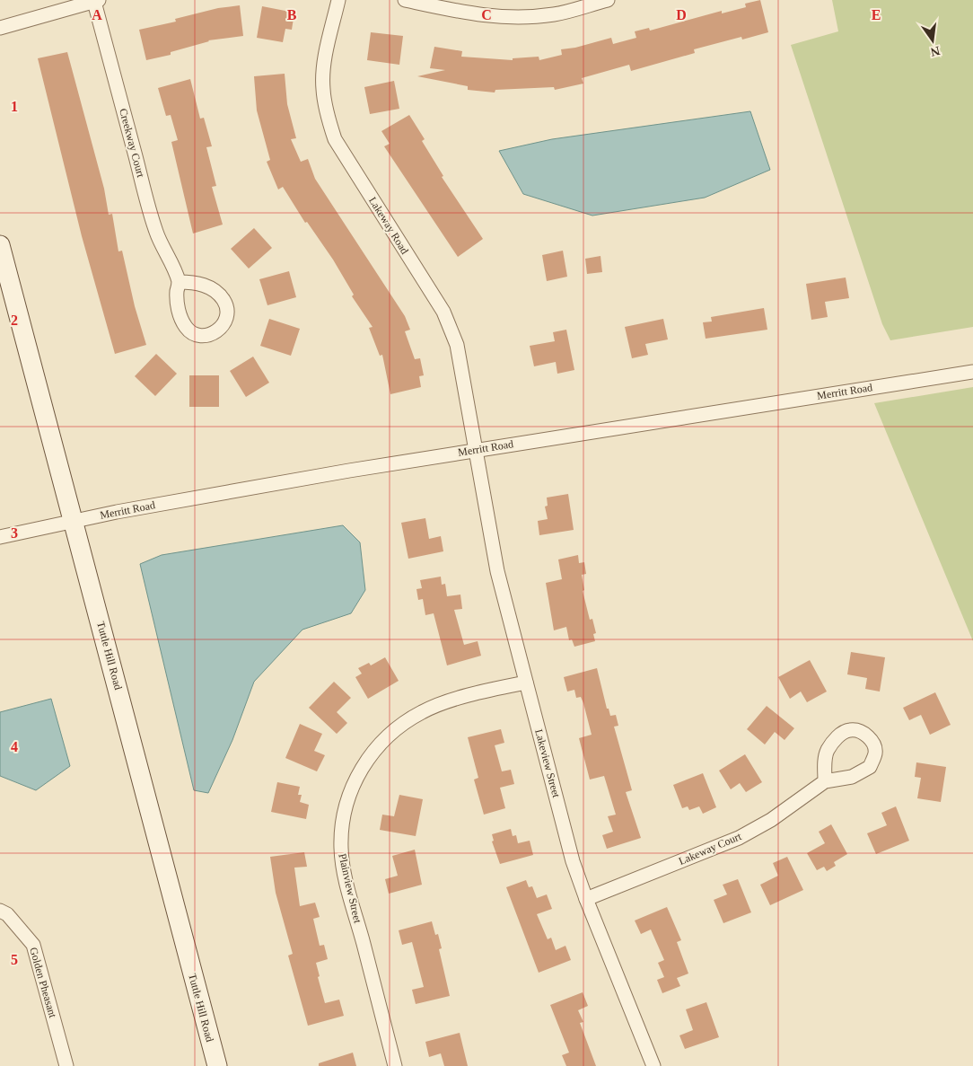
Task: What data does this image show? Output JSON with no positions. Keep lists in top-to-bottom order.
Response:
{
  "streets": {
    "main road": ["Tuttle Hill Road"],
    "street": [
      "Creekway Court",
      "Lakeway Road",
      "Merritt Road",
      "Lakeview Street",
      "Lakeway Court",
      "Plainview Street",
      "Golden Pheasant"
    ]
  },
  "crossings": [
    ["Lakeway Road", "Merritt Road"],
    ["Lakeway Road", "Lakeview Street"],
    ["Merritt Road", "Tuttle Hill Road"],
    ["Merritt Road", "Lakeview Street"],
    ["Lakeview Street", "Lakeway Court"],
    ["Lakeview Street", "Plainview Street"]
  ],
  "north": "bottom",
  "grid": {
    "columns": [
      "A",
      "B",
      "C",
      "D",
      "E"
    ],
    "rows": [
      "1",
      "2",
      "3",
      "4",
      "5"
    ]
  }
}
